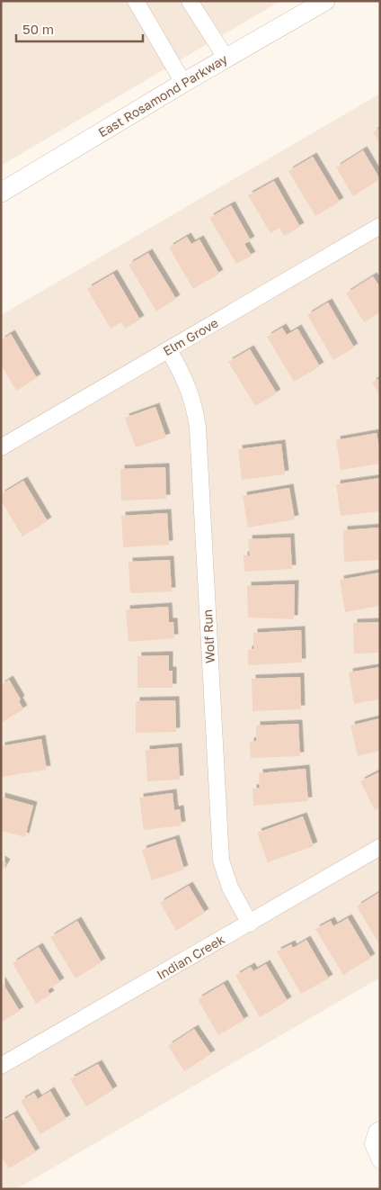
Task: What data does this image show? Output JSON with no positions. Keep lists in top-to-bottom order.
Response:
{
  "streets": {
    "street": [
      "East Rosamond Parkway",
      "Elm Grove",
      "Wolf Run",
      "Indian Creek"
    ]
  },
  "crossings": [
    ["Elm Grove", "Wolf Run"],
    ["Wolf Run", "Indian Creek"]
  ],
  "scale_bar": "50 m"
}
